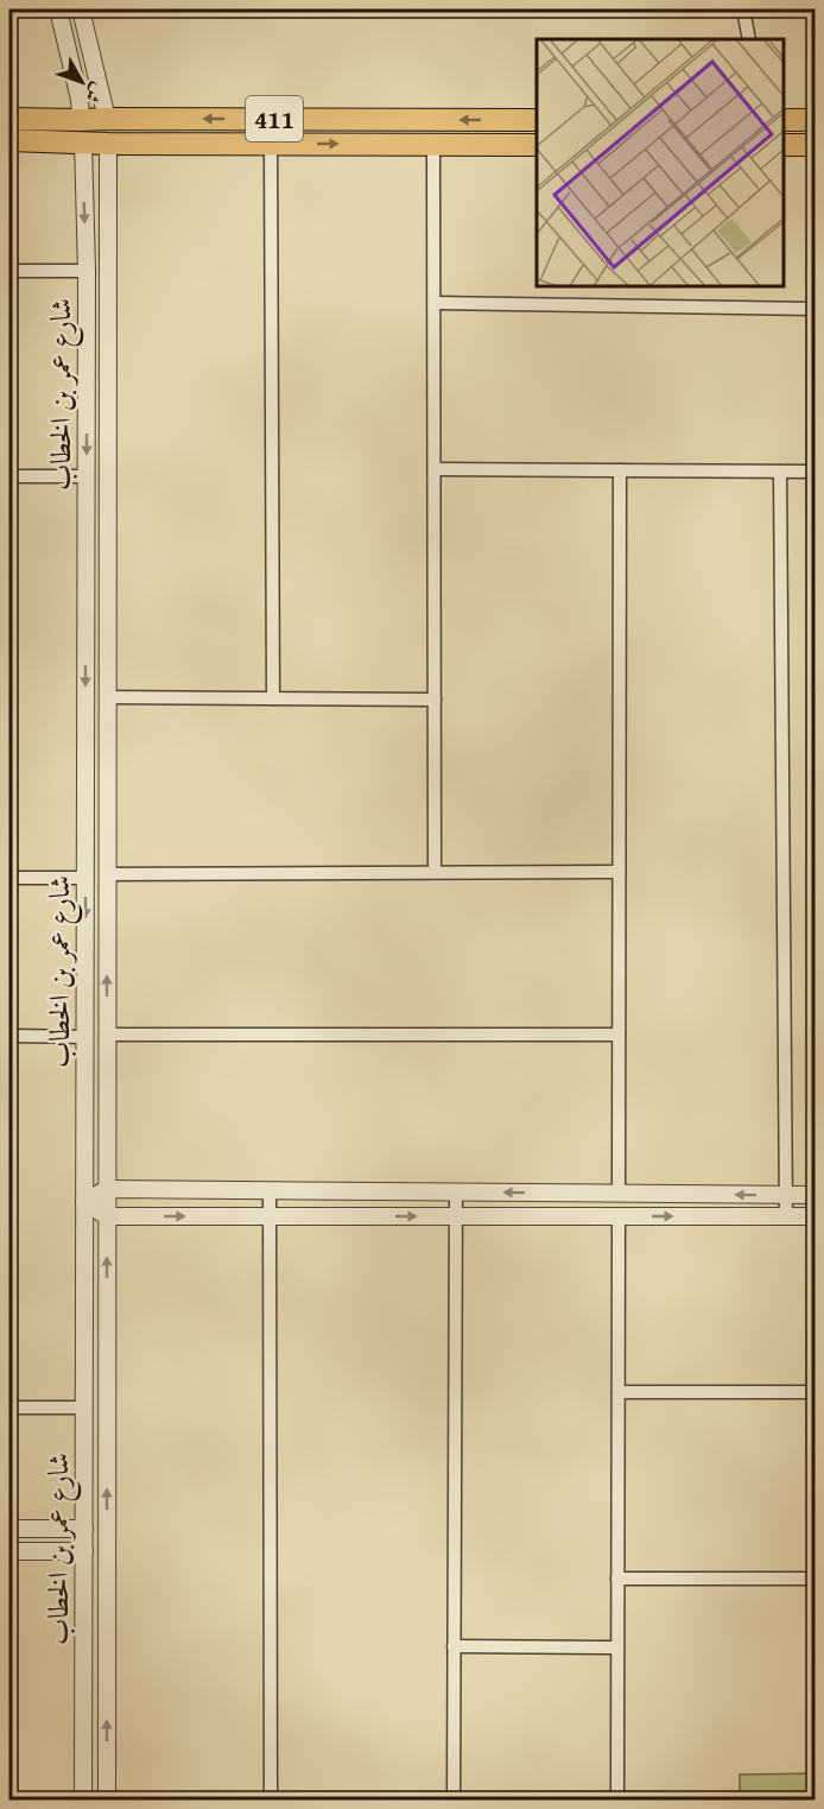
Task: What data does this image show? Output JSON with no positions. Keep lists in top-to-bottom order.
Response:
{
  "streets": {
    "main road": ["411"],
    "street": ["شارع عمر بن الخطاب"]
  },
  "crossings": [
    ["411", "شارع عمر بن الخطاب"]
  ],
  "north": "bottom right"
}
